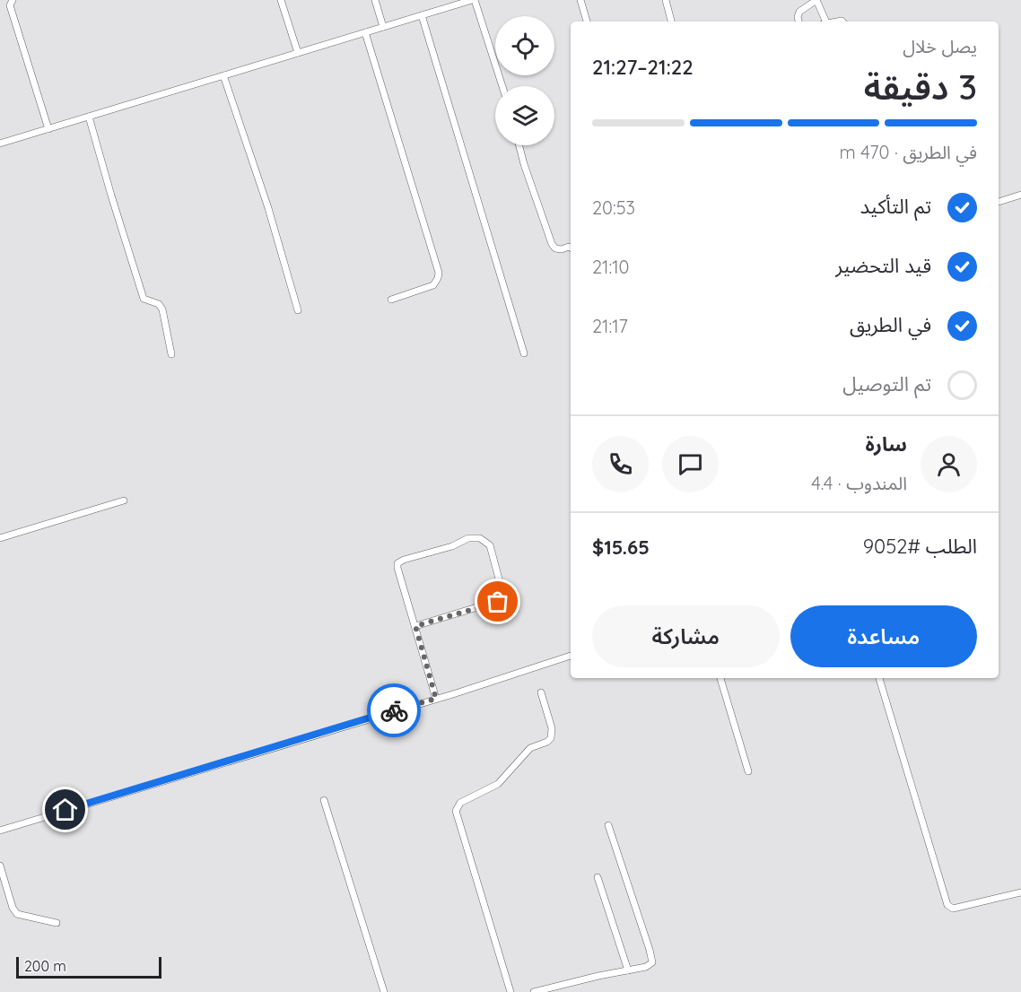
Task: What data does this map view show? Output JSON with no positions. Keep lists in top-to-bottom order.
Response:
{
  "scale_bar": "200 m",
  "page": {
    "heading": ["3 دقيقة", "يصل خلال", "21:22–21:27"],
    "panel": [
      "سارة",
      "المندوب · 4.4",
      "الطلب #9052",
      "$15.65"
    ],
    "bar": "في الطريق · 470 m",
    "list": [
      ["تم التأكيد", "20:53"],
      ["قيد التحضير", "21:10"],
      ["في الطريق", "21:17"],
      "تم التوصيل"
    ],
    "buttons": ["مساعدة", "مشاركة"],
    "scale": "200 m"
  }
}
